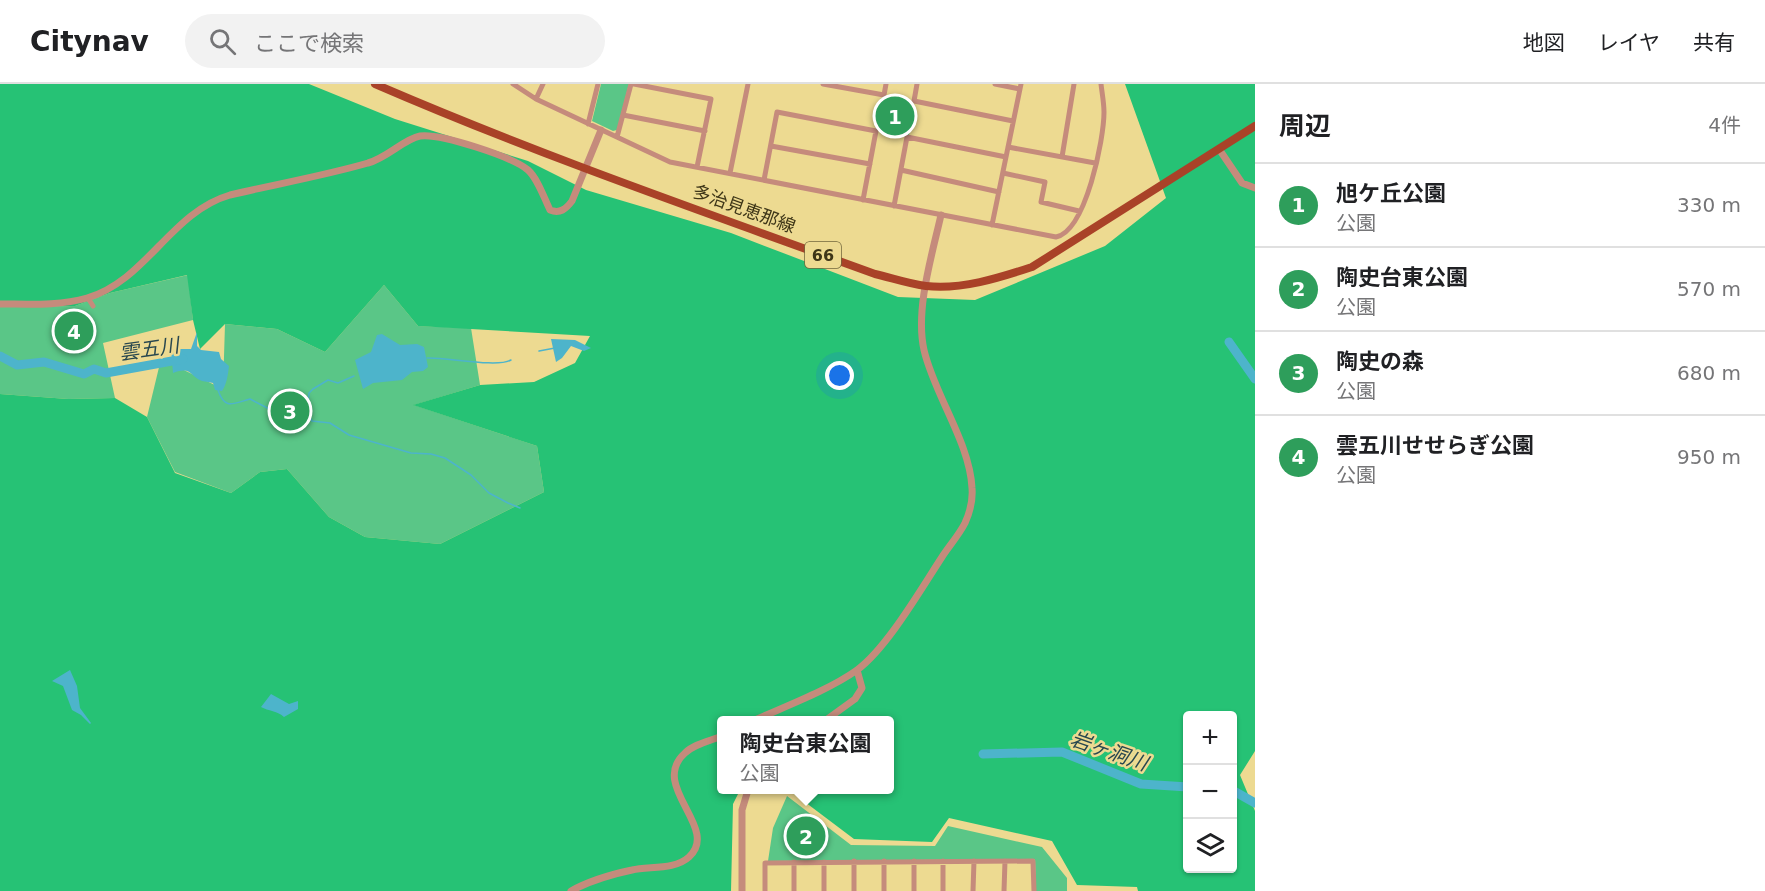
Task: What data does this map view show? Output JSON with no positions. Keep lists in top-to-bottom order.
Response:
{
  "streets": {
    "main road": ["多治見恵那線", "66"]
  },
  "water": ["雲五川", "岩ヶ洞川"],
  "page": {
    "header": "Citynav",
    "search": "ここで検索",
    "nav": ["地図", "レイヤ", "共有"],
    "heading": ["周辺", "4件"],
    "pins": [
      "1",
      "4",
      "3",
      "2"
    ],
    "list": [
      {
        "mark": "1",
        "name": "旭ケ丘公園",
        "note": "公園",
        "value": "330 m"
      },
      {
        "mark": "2",
        "name": "陶史台東公園",
        "note": "公園",
        "value": "570 m"
      },
      {
        "mark": "3",
        "name": "陶史の森",
        "note": "公園",
        "value": "680 m"
      },
      {
        "mark": "4",
        "name": "雲五川せせらぎ公園",
        "note": "公園",
        "value": "950 m"
      }
    ],
    "map_buttons": ["+", "−"],
    "popup": ["陶史台東公園", "公園"]
  }
}
